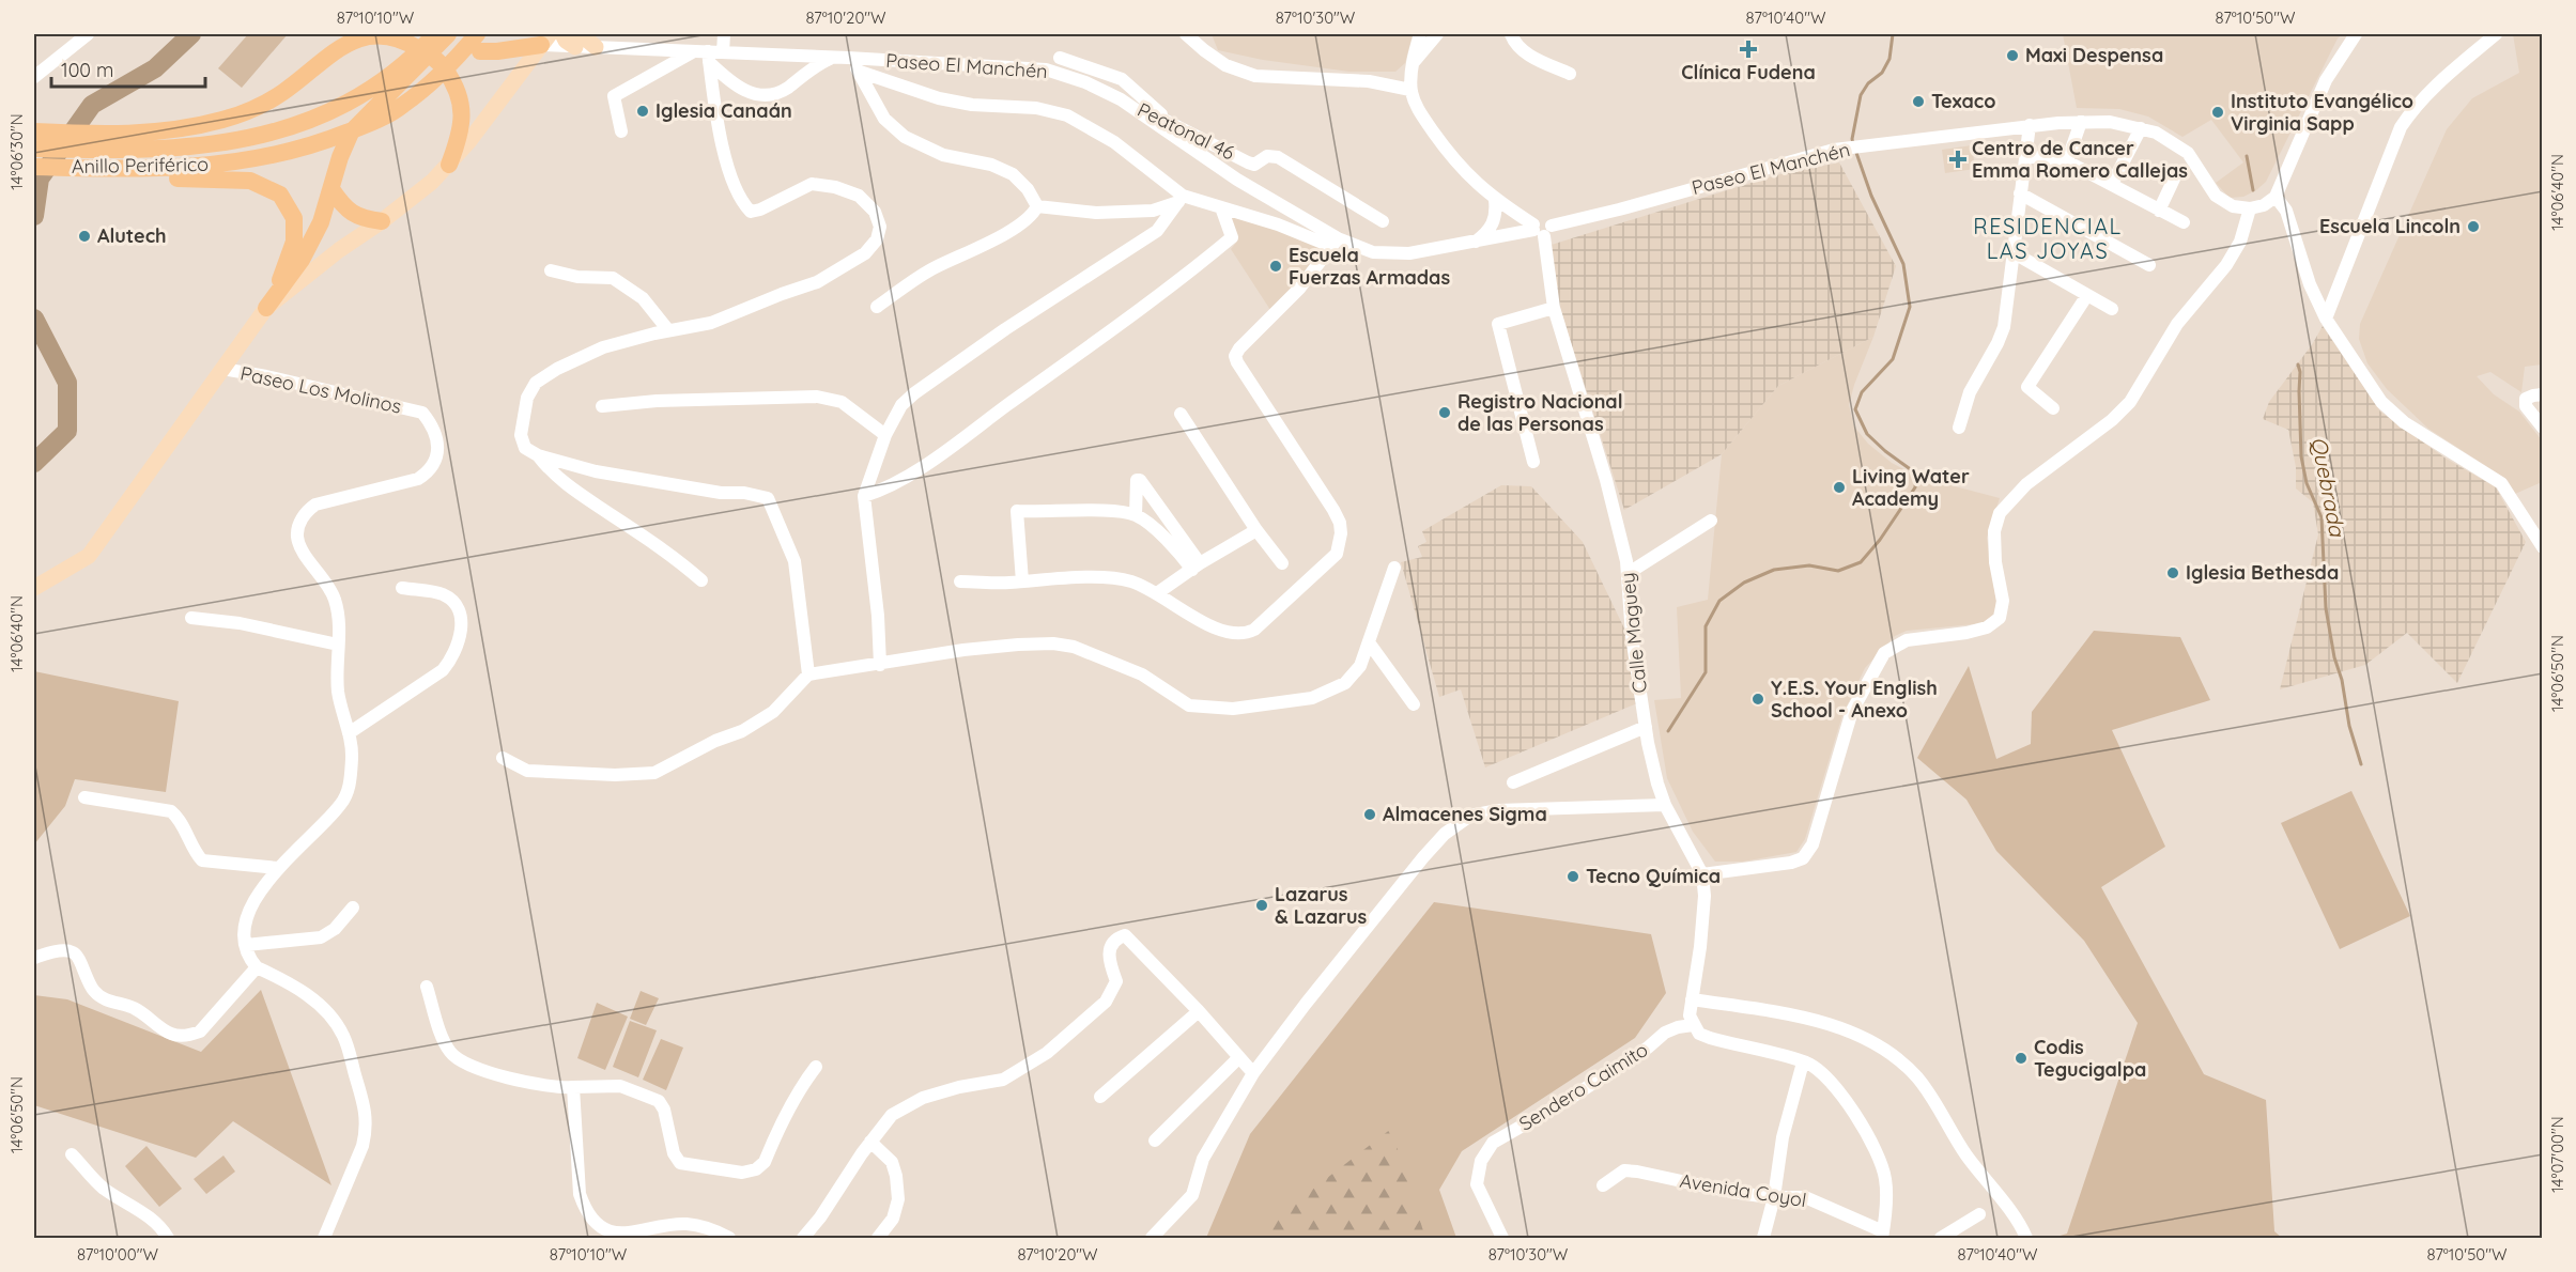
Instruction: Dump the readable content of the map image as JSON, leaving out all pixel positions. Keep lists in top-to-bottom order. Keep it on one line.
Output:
{"streets":{"highway":["Anillo Periférico"],"street":["Paseo El Manchén","Peatonal 46","Paseo Los Molinos","Calle Maguey","Sendero Caimito","Avenida Coyol"]},"crossings":[["Paseo El Manchén","Peatonal 46"],["Paseo El Manchén","Calle Maguey"],["Calle Maguey","Sendero Caimito"]],"districts":["RESIDENCIAL LAS JOYAS"],"water":["Quebrada"],"places":{"health":["Clínica Fudena","Centro de Cancer Emma Romero Callejas"],"other":["Maxi Despensa","Texaco","Iglesia Canaán","Instituto Evangélico Virginia Sapp","Escuela Lincoln","Alutech","Escuela Fuerzas Armadas","Registro Nacional de las Personas","Living Water Academy","Iglesia Bethesda","Y.E.S. Your English School - Anexo","Almacenes Sigma","Tecno Química","Lazarus & Lazarus","Codis Tegucigalpa"]},"scale_bar":"100 m","coordinates":["87°10'10\"W","87°10'20\"W","87°10'30\"W","87°10'40\"W","87°10'50\"W","14°06'30\"N","14°06'40\"N","14°06'50\"N","14°07'00\"N","87°10'00\"W"]}
